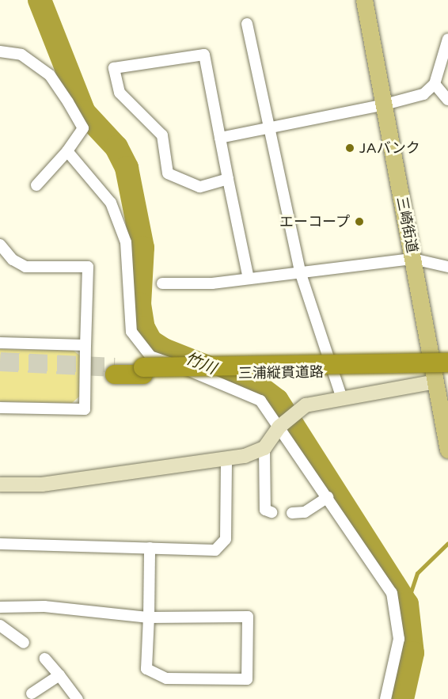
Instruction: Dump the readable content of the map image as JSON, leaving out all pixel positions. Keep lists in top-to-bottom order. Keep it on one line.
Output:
{"streets":{"highway":["三浦縦貫道路"],"main road":["三崎街道"]},"crossings":[["三崎街道","三浦縦貫道路"]],"water":["竹川"],"places":["JAバンク","エーコープ"]}
